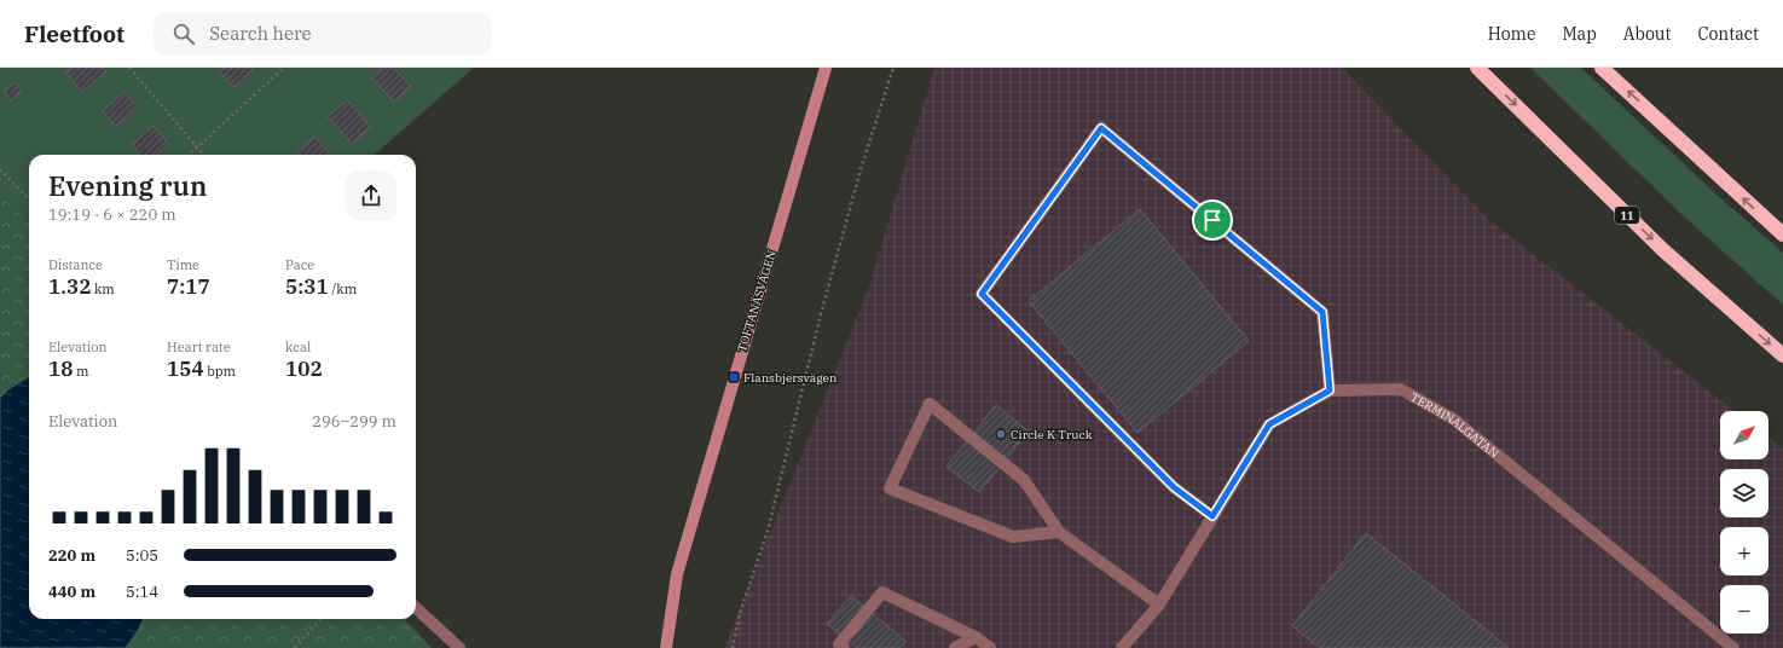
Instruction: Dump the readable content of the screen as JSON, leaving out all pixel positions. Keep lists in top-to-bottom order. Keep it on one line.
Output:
{"streets":{"highway":["11"],"street":["TOFTANÄSVÄGEN","TERMINALGATAN"]},"places":{"transit":["Flansbjersvägen"],"other":["Circle K Truck"]},"north":"top right","page":{"header":"Fleetfoot","search":"Search here","nav":["Home","Map","About","Contact"],"heading":["Evening run","19:19 · 6 × 220 m"],"stats":[["Distance","1.32 km"],["Time","7:17"],["Pace","5:31 /km"],["Elevation","18 m"],["Heart rate","154 bpm"],["kcal","102"]],"chart":["Elevation","296–299 m"],"map_buttons":["+","−"],"list":[{"name":"220 m","note":"5:05"},{"name":"440 m","note":"5:14"}]}}
